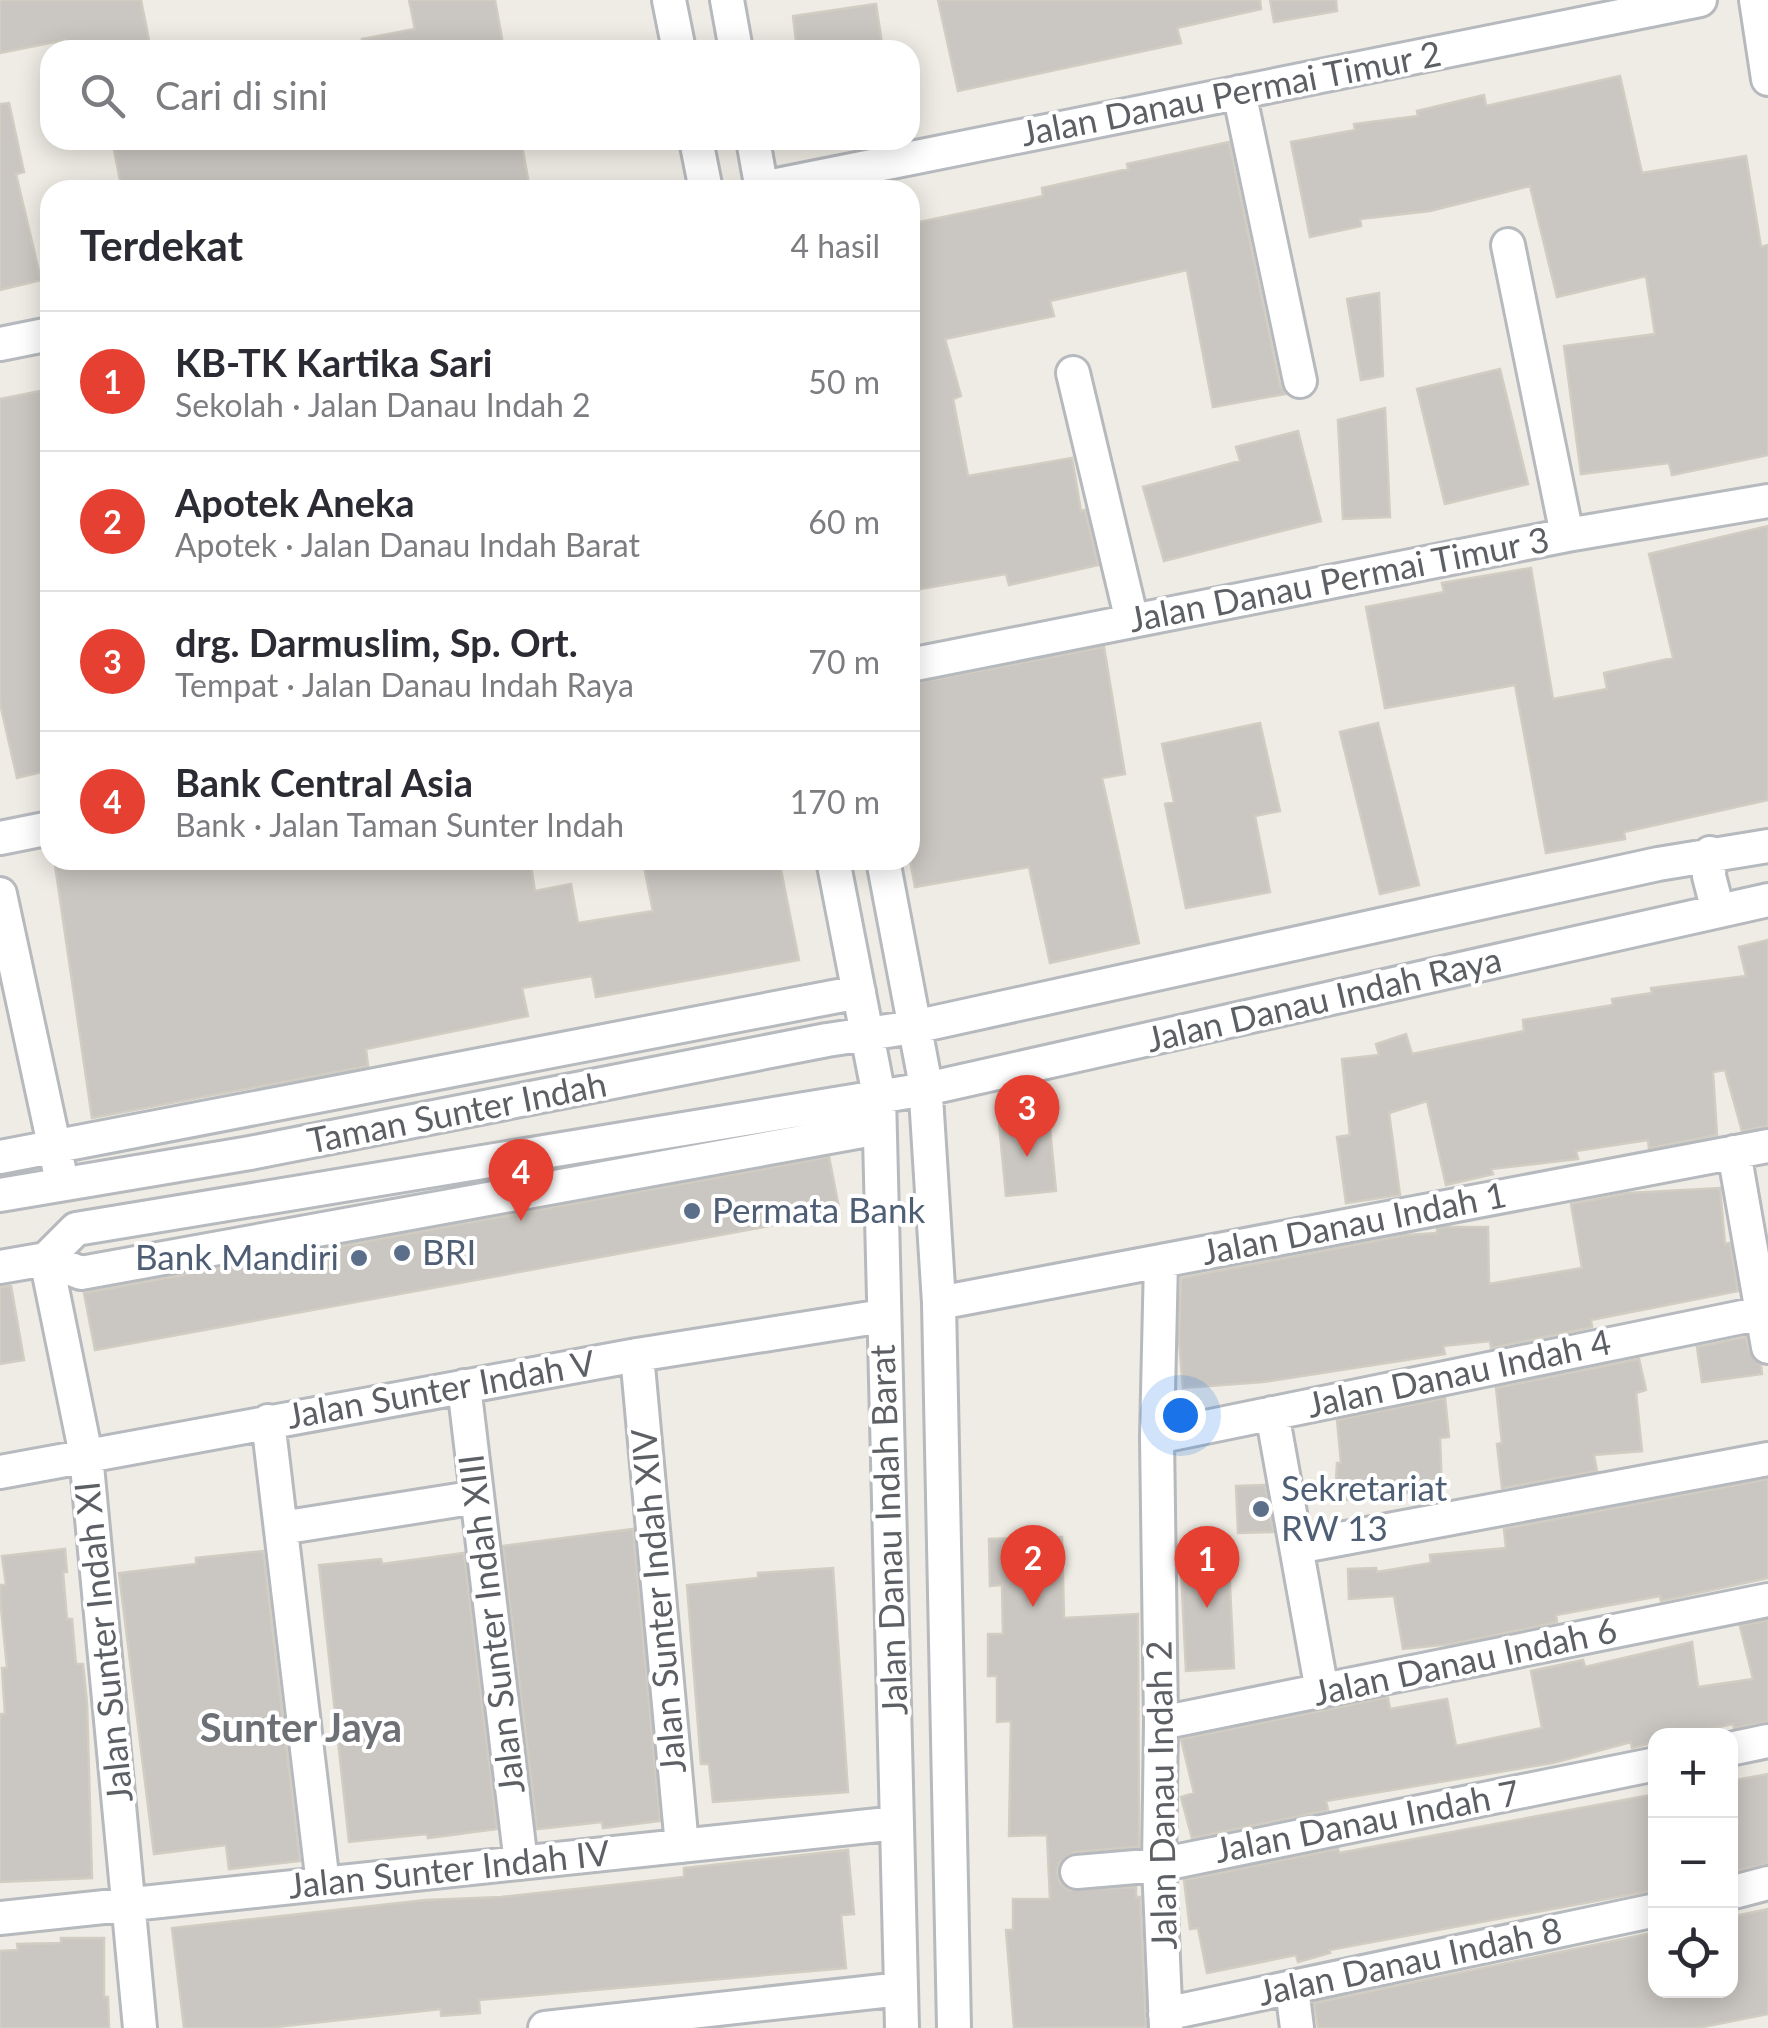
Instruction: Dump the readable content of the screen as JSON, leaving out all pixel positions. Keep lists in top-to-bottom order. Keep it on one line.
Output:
{"streets":{"street":["Jalan Danau Permai Timur 2","Jalan Danau Permai Timur 3","Jalan Danau Indah Raya","Taman Sunter Indah","Jalan Danau Indah 1","Jalan Danau Indah 4","Jalan Sunter Indah V","Jalan Danau Indah Barat","Jalan Sunter Indah XIV","Jalan Sunter Indah XIII","Jalan Sunter Indah XI","Jalan Danau Indah 6","Jalan Danau Indah 2","Jalan Danau Indah 7","Jalan Sunter Indah IV","Jalan Danau Indah 8"]},"crossings":[["Jalan Danau Indah Raya","Taman Sunter Indah"],["Jalan Danau Indah Raya","Jalan Danau Indah Barat"],["Taman Sunter Indah","Jalan Danau Indah Barat"],["Jalan Danau Indah 1","Jalan Danau Indah Barat"],["Jalan Danau Indah 1","Jalan Danau Indah 2"],["Jalan Danau Indah 4","Jalan Danau Indah 2"],["Jalan Sunter Indah V","Jalan Danau Indah Barat"],["Jalan Sunter Indah V","Jalan Sunter Indah XIV"],["Jalan Sunter Indah V","Jalan Sunter Indah XIII"],["Jalan Sunter Indah V","Jalan Sunter Indah XI"],["Jalan Danau Indah Barat","Jalan Sunter Indah IV"],["Jalan Sunter Indah XIV","Jalan Sunter Indah IV"],["Jalan Sunter Indah XIII","Jalan Sunter Indah IV"],["Jalan Sunter Indah XI","Jalan Sunter Indah IV"],["Jalan Danau Indah 6","Jalan Danau Indah 2"],["Jalan Danau Indah 2","Jalan Danau Indah 7"],["Jalan Danau Indah 2","Jalan Danau Indah 8"]],"districts":["Sunter Jaya"],"places":["Permata Bank","BRI","Bank Mandiri","Sekretariat RW 13"],"page":{"search":"Cari di sini","heading":["Terdekat","4 hasil"],"list":[{"mark":"1","name":"KB-TK Kartika Sari","note":"Sekolah · Jalan Danau Indah 2","value":"50 m"},{"mark":"2","name":"Apotek Aneka","note":"Apotek · Jalan Danau Indah Barat","value":"60 m"},{"mark":"3","name":"drg. Darmuslim, Sp. Ort.","note":"Tempat · Jalan Danau Indah Raya","value":"70 m"},{"mark":"4","name":"Bank Central Asia","note":"Bank · Jalan Taman Sunter Indah","value":"170 m"}],"pins":["3","4","2","1"],"map_buttons":["+","−"]}}
